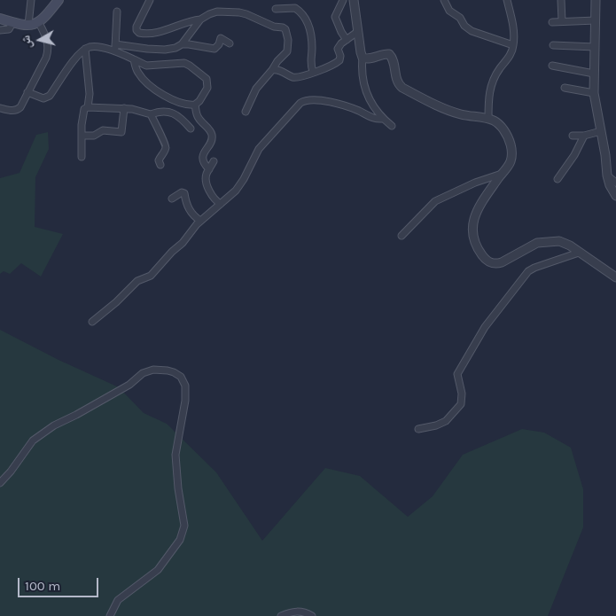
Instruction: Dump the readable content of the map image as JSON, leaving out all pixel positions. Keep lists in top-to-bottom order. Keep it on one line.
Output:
{"scale_bar":"100 m","north":"left"}
